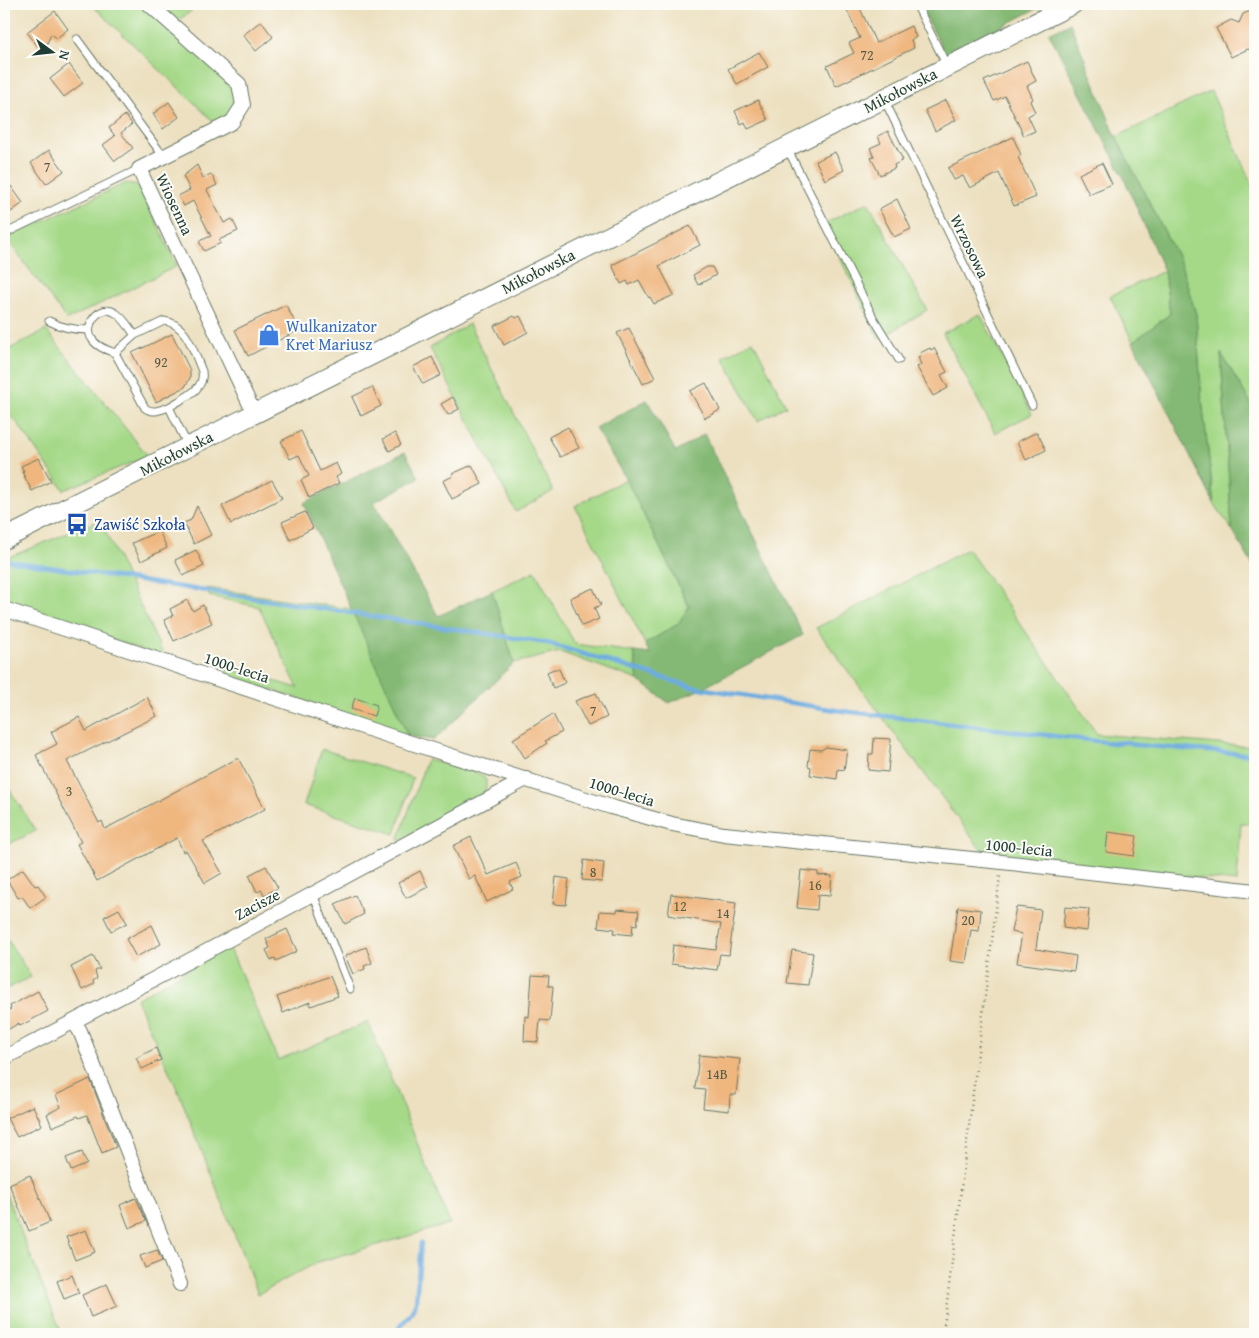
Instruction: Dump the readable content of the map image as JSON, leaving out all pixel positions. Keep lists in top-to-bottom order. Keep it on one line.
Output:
{"streets":{"main road":["Mikołowska"],"street":["Wiosenna","1000-lecia","Zacisze"],"lane":["Wrzosowa"]},"crossings":[["Mikołowska","Wiosenna"],["Mikołowska","Wrzosowa"],["1000-lecia","Zacisze"]],"places":{"shop":["Wulkanizator Kret Mariusz"],"bus stop":["Zawiść Szkoła"]},"house_numbers":["72","7","92","7","3","8","16","12","14","20","14B"],"north":"right"}
